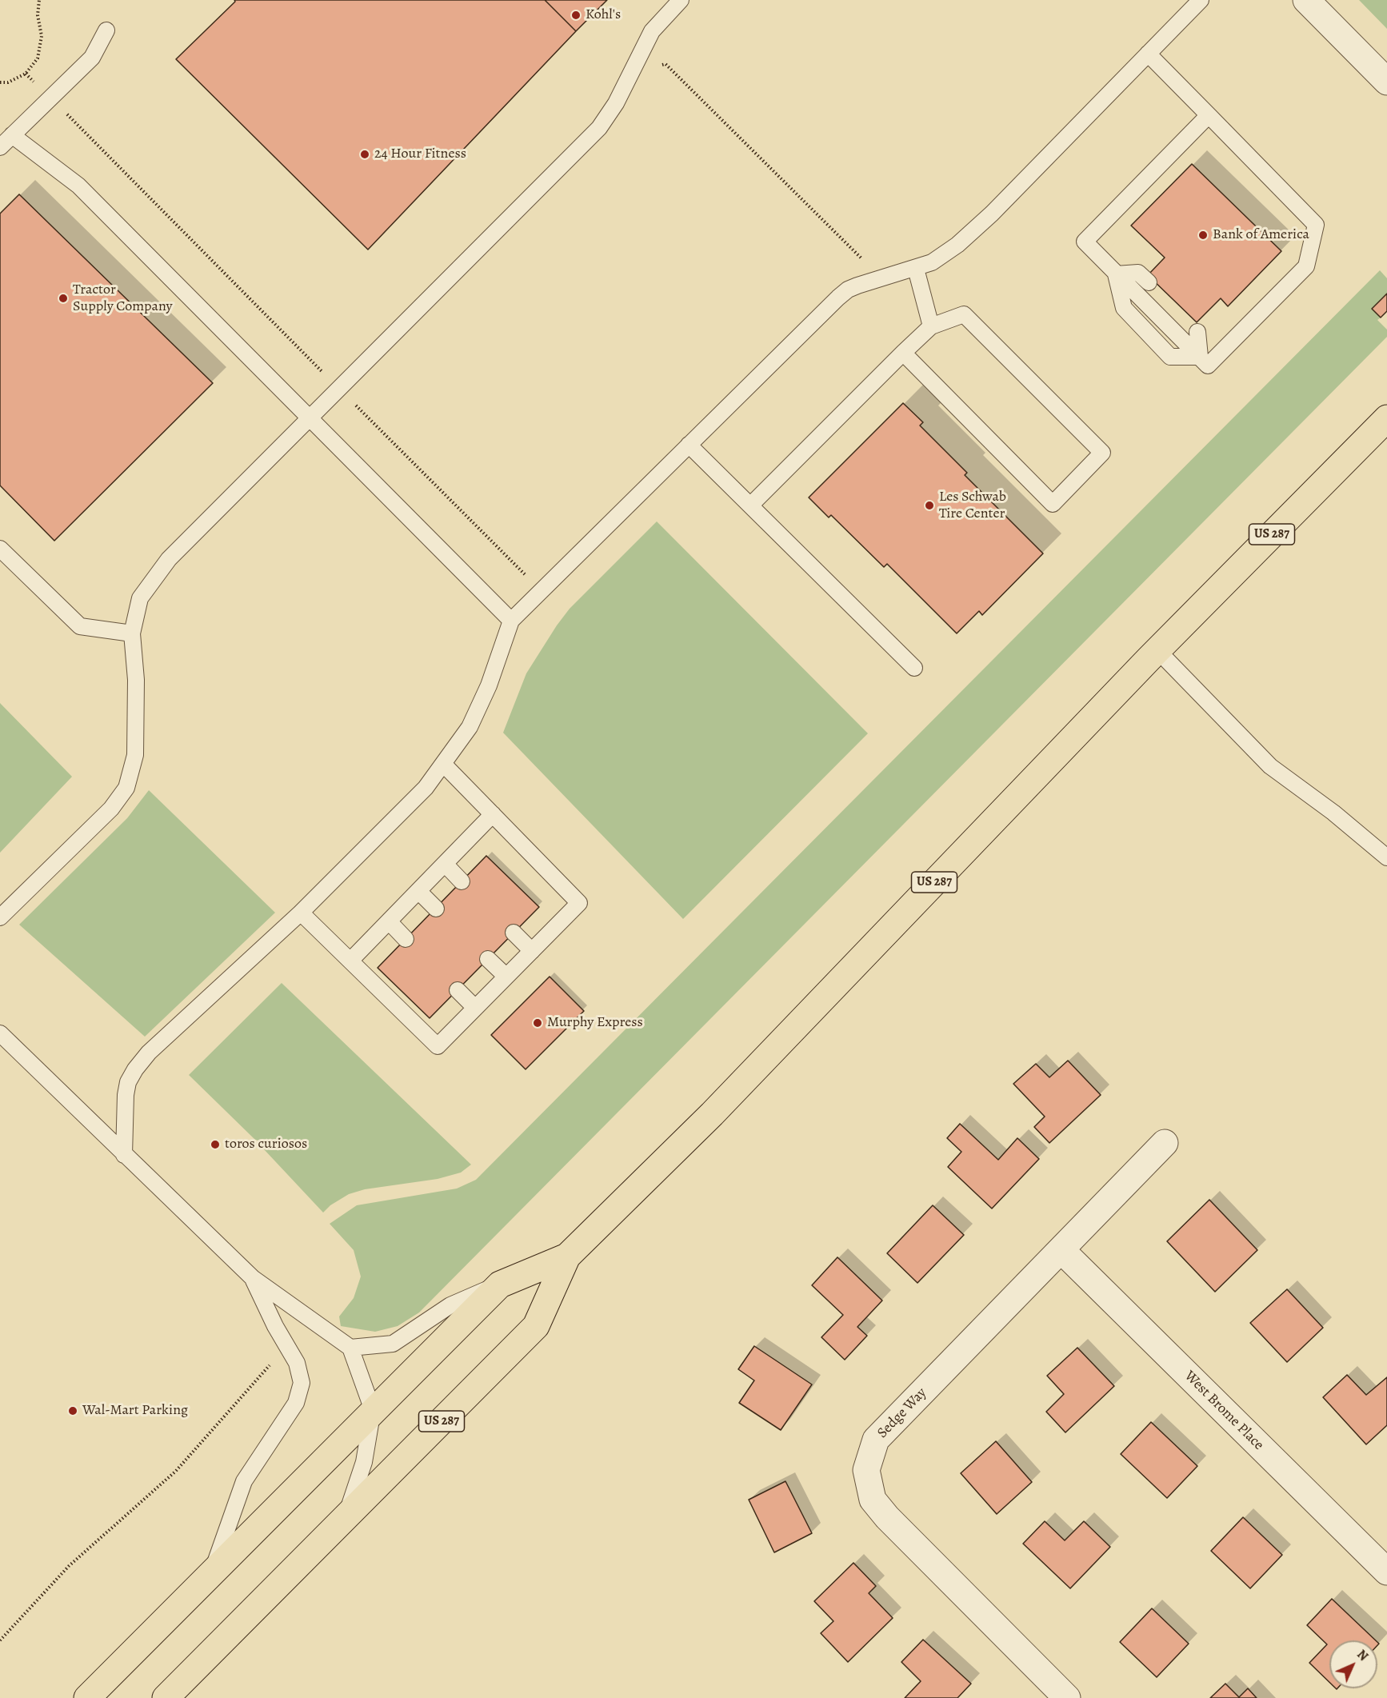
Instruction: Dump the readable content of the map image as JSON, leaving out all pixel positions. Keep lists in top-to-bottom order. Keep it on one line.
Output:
{"streets":{"main road":["US 287"],"street":["West Brome Place","Sedge Way"]},"crossings":[["West Brome Place","Sedge Way"]],"places":["Kohl's","24 Hour Fitness","Bank of America","Tractor Supply Company","Les Schwab Tire Center","Murphy Express","toros curiosos","Wal-Mart Parking"],"north":"top right"}
